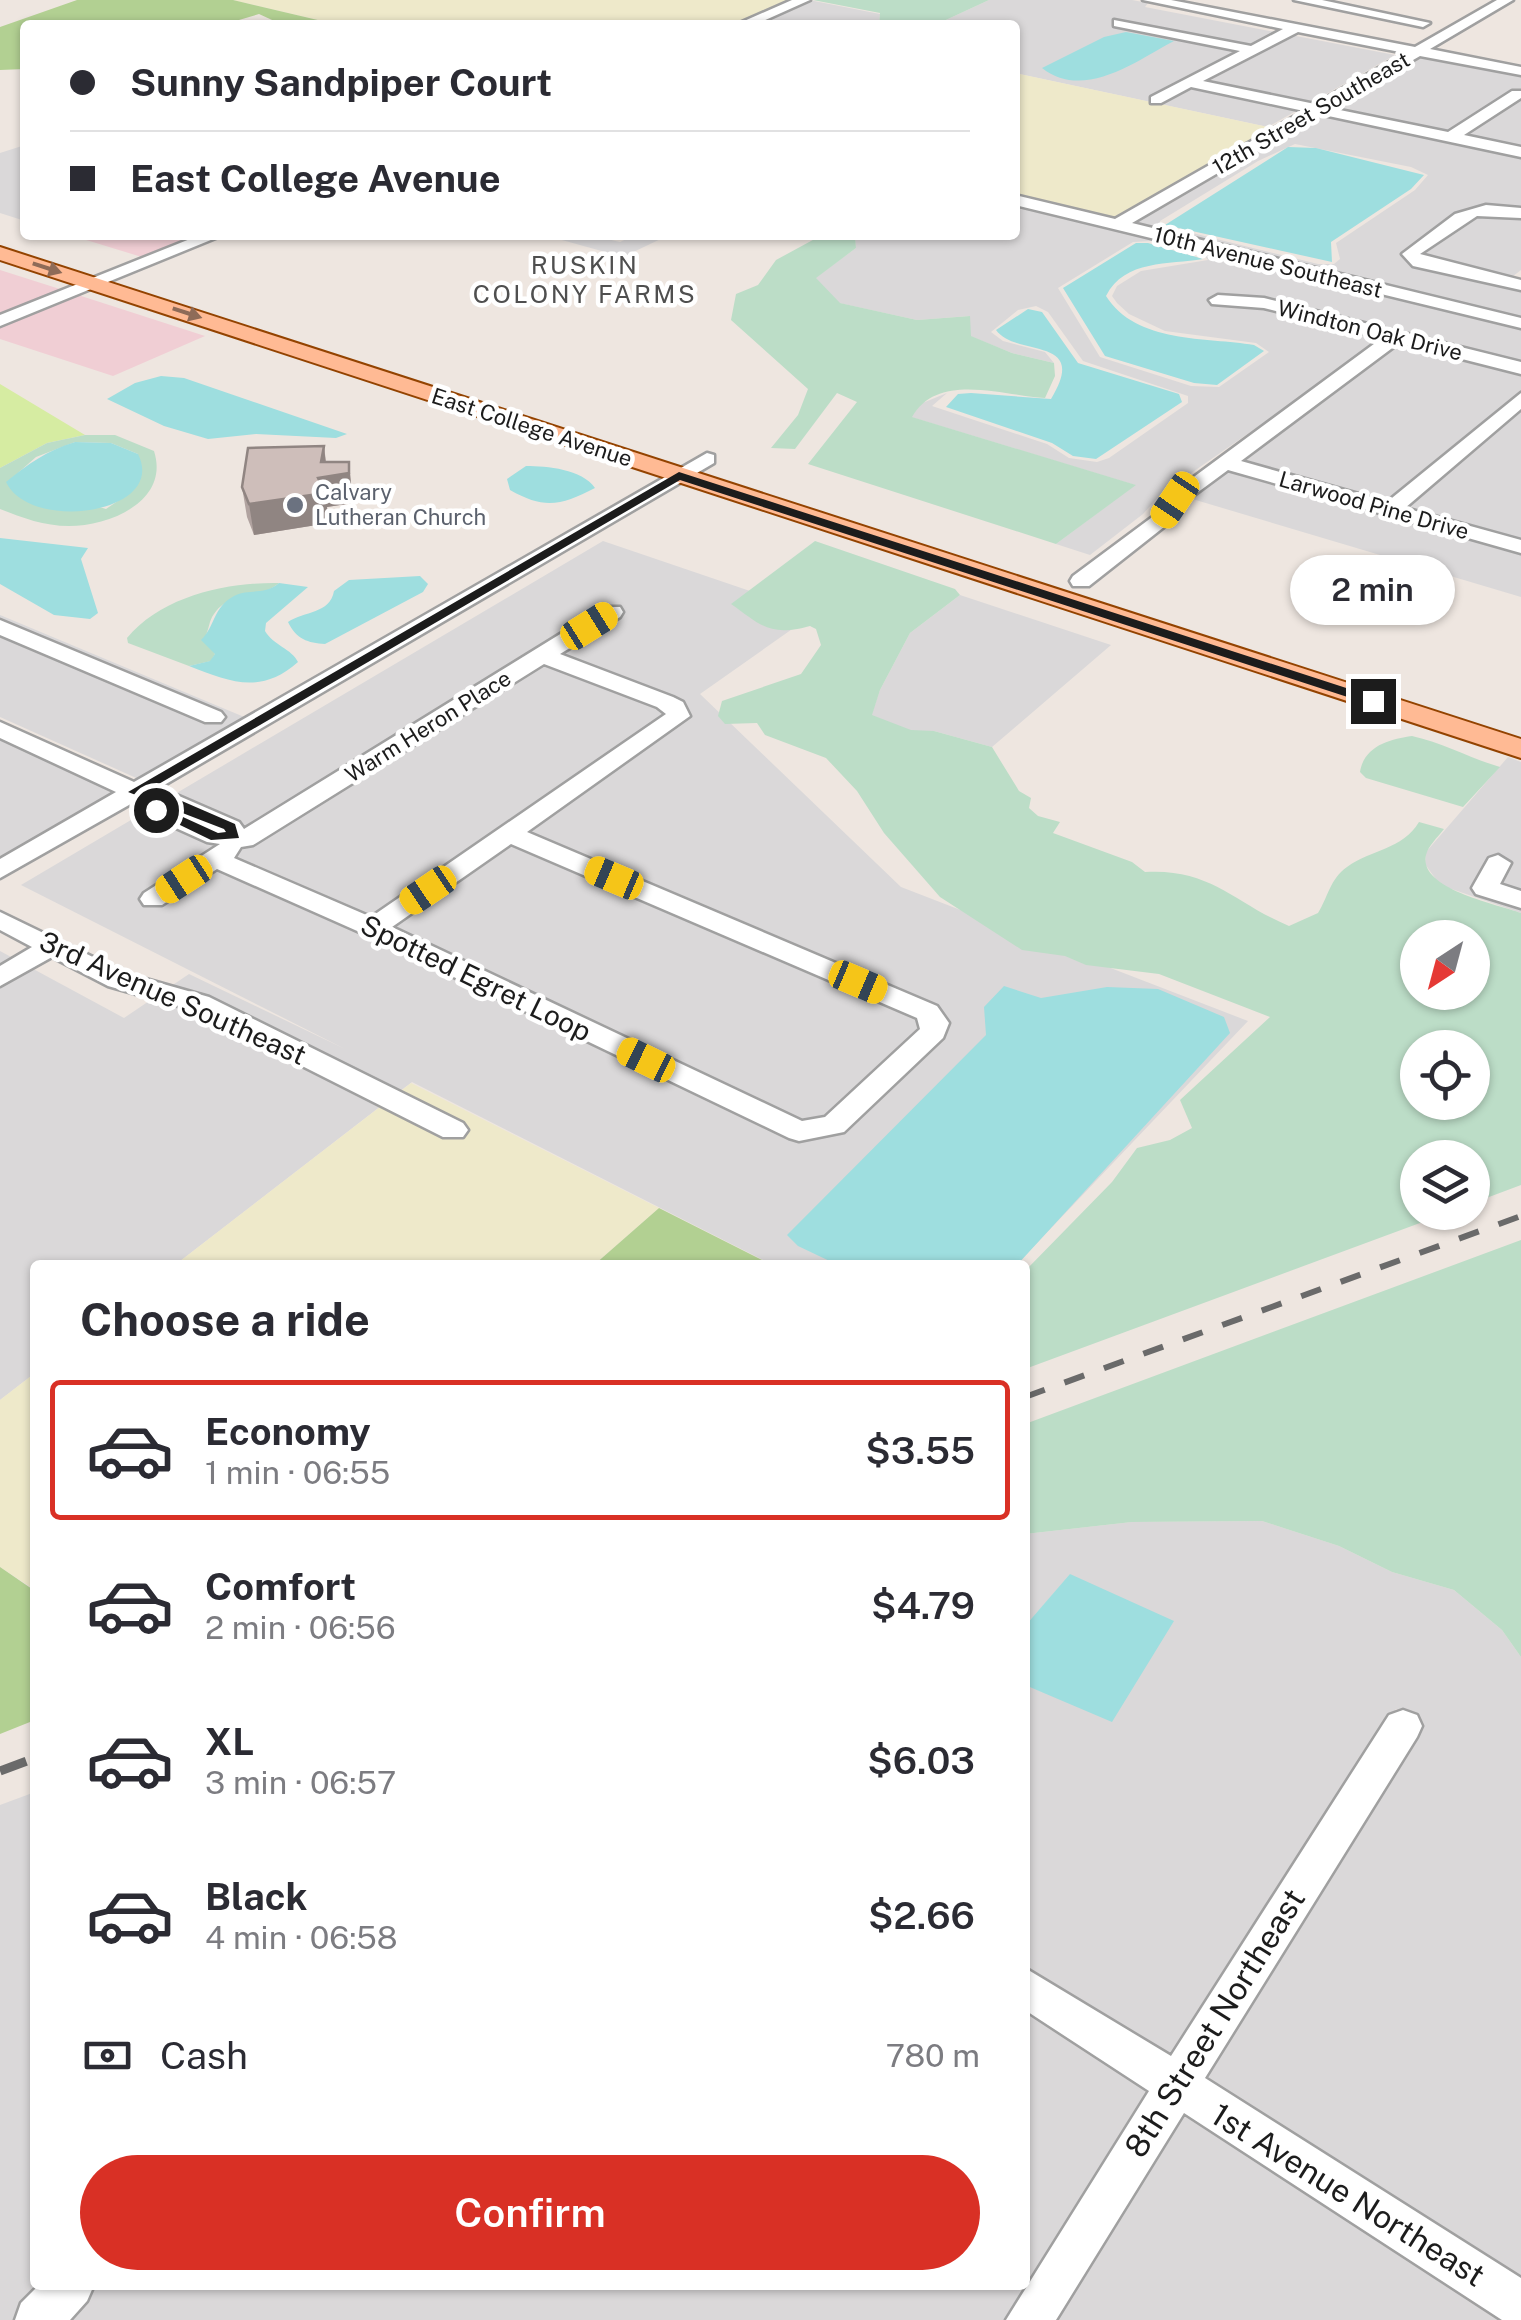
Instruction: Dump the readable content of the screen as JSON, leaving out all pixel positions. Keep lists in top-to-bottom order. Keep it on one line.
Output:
{"streets":{"main road":["East College Avenue"],"street":["12th Street Southeast","10th Avenue Southeast","Windton Oak Drive","Larwood Pine Drive","Warm Heron Place","Spotted Egret Loop","3rd Avenue Southeast","8th Street Northeast","1st Avenue Northeast"]},"crossings":[["12th Street Southeast","10th Avenue Southeast"],["Warm Heron Place","Spotted Egret Loop"],["8th Street Northeast","1st Avenue Northeast"]],"districts":["RUSKIN COLONY FARMS"],"places":["Calvary Lutheran Church"],"north":"bottom left","page":{"banner":["Sunny Sandpiper Court","East College Avenue"],"bubble":"2 min","heading":"Choose a ride","list":[{"name":"Economy","note":"1 min · 06:55","value":"$3.55"},{"name":"Comfort","note":"2 min · 06:56","value":"$4.79"},{"name":"XL","note":"3 min · 06:57","value":"$6.03"},{"name":"Black","note":"4 min · 06:58","value":"$2.66"}],"pay":["Cash","780 m"],"buttons":"Confirm"}}
